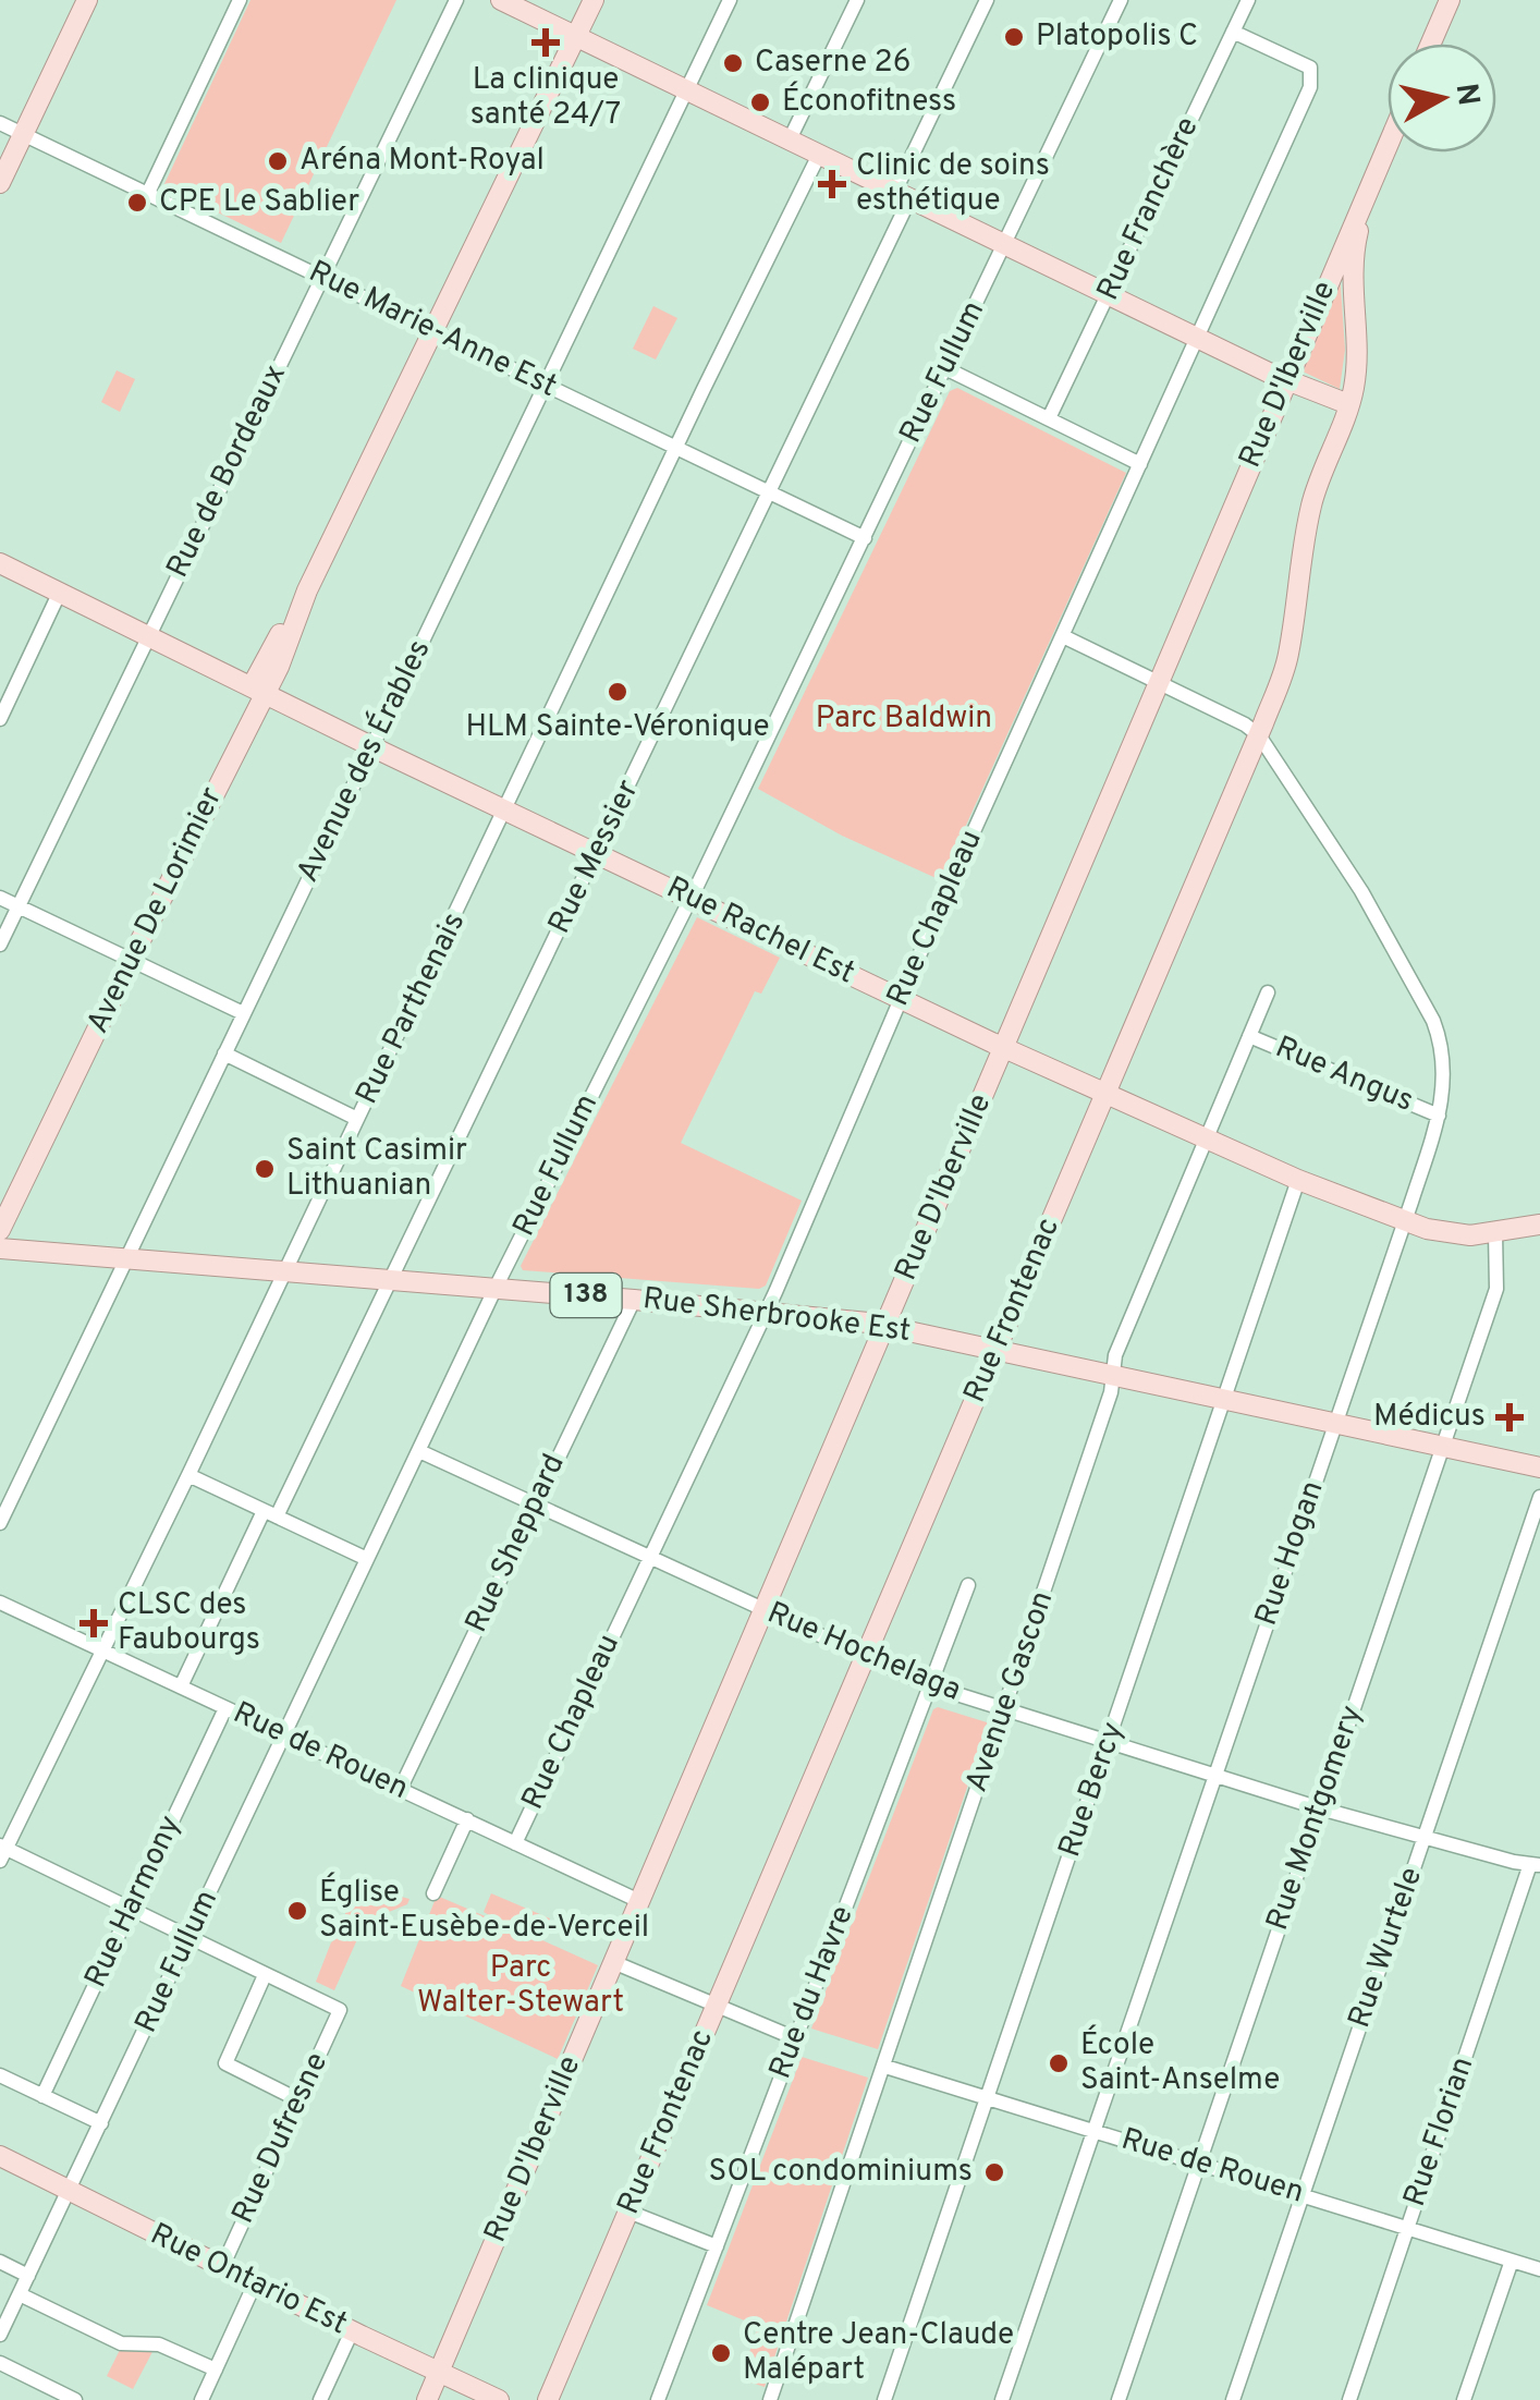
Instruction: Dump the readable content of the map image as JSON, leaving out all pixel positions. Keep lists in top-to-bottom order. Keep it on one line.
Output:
{"streets":{"main road":["Rue D'Iberville","Avenue De Lorimier","Rue Rachel Est","138","Rue Frontenac","Rue Sherbrooke Est","Rue Ontario Est"],"street":["Rue Franchère","Rue Marie-Anne Est","Rue Fullum","Rue de Bordeaux","Avenue des Érables","Rue Messier","Rue Chapleau","Rue Parthenais","Rue Angus","Rue Sheppard","Rue Hogan","Rue Hochelaga","Avenue Gascon","Rue de Rouen","Rue Bercy","Rue Montgomery","Rue Harmony","Rue Wurtele","Rue du Havre","Rue Florian","Rue Dufresne"]},"crossings":[["Rue Franchère","Rue Chapleau"],["Rue Marie-Anne Est","Rue Fullum"],["Rue Marie-Anne Est","Rue de Bordeaux"],["Rue Marie-Anne Est","Avenue des Érables"],["Rue Marie-Anne Est","Rue Messier"],["Rue Marie-Anne Est","Avenue De Lorimier"],["Rue Marie-Anne Est","Rue Parthenais"],["Rue Fullum","Rue Rachel Est"],["Rue Fullum","Rue Sherbrooke Est"],["Rue Fullum","Rue Hochelaga"],["Rue Fullum","Rue de Rouen"],["Rue Fullum","Rue Ontario Est"],["Rue D'Iberville","Rue Rachel Est"],["Rue D'Iberville","Rue Frontenac"],["Rue D'Iberville","Rue Sherbrooke Est"],["Rue D'Iberville","Rue Hochelaga"],["Rue D'Iberville","Rue de Rouen"],["Rue D'Iberville","Rue Ontario Est"],["Rue de Bordeaux","Rue Rachel Est"],["Avenue des Érables","Rue Rachel Est"],["Avenue des Érables","Rue Sherbrooke Est"],["Rue Messier","Rue Rachel Est"],["Rue Messier","Rue Sherbrooke Est"],["Rue Messier","Rue de Rouen"],["Avenue De Lorimier","Rue Rachel Est"],["Rue Chapleau","Rue Rachel Est"],["Rue Chapleau","Rue Sherbrooke Est"],["Rue Chapleau","Rue Hochelaga"],["Rue Chapleau","Rue de Rouen"],["Rue Rachel Est","Rue Parthenais"],["Rue Rachel Est","Rue Frontenac"],["Rue Rachel Est","Rue Hogan"],["Rue Rachel Est","Avenue Gascon"],["Rue Rachel Est","Rue Bercy"],["Rue Rachel Est","Rue Montgomery"],["Rue Parthenais","Rue Sherbrooke Est"],["Rue Parthenais","Rue de Rouen"],["Rue Angus","Rue Hogan"],["Rue Angus","Avenue Gascon"],["Rue Frontenac","Rue Sherbrooke Est"],["Rue Frontenac","Rue Hogan"],["Rue Frontenac","Rue Hochelaga"],["Rue Sherbrooke Est","Rue Sheppard"],["Rue Sherbrooke Est","Rue Hogan"],["Rue Sherbrooke Est","Avenue Gascon"],["Rue Sherbrooke Est","Rue Bercy"],["Rue Sherbrooke Est","Rue Montgomery"],["Rue Sheppard","Rue Hochelaga"],["Rue Sheppard","Rue de Rouen"],["Rue Hogan","Rue Hochelaga"],["Rue Hogan","Rue de Rouen"],["Rue Hochelaga","Avenue Gascon"],["Rue Hochelaga","Rue Bercy"],["Rue Hochelaga","Rue Montgomery"],["Rue Hochelaga","Rue Wurtele"],["Rue Hochelaga","Rue du Havre"],["Rue Hochelaga","Rue Florian"],["Avenue Gascon","Rue de Rouen"],["Rue de Rouen","Rue Bercy"],["Rue de Rouen","Rue Montgomery"],["Rue de Rouen","Rue Harmony"],["Rue de Rouen","Rue Wurtele"],["Rue de Rouen","Rue Florian"],["Rue Dufresne","Rue Ontario Est"]],"parks":["Parc Baldwin","Parc Walter-Stewart"],"places":{"other":["Platopolis C","Caserne 26","Éconofitness","Aréna Mont-Royal","CPE Le Sablier","HLM Sainte-Véronique","Saint Casimir Lithuanian","Église Saint-Eusèbe-de-Verceil","École Saint-Anselme","SOL condominiums","Centre Jean-Claude Malépart"],"health":["La clinique santé 24/7","Clinic de soins esthétique","Médicus","CLSC des Faubourgs"]},"north":"right"}
